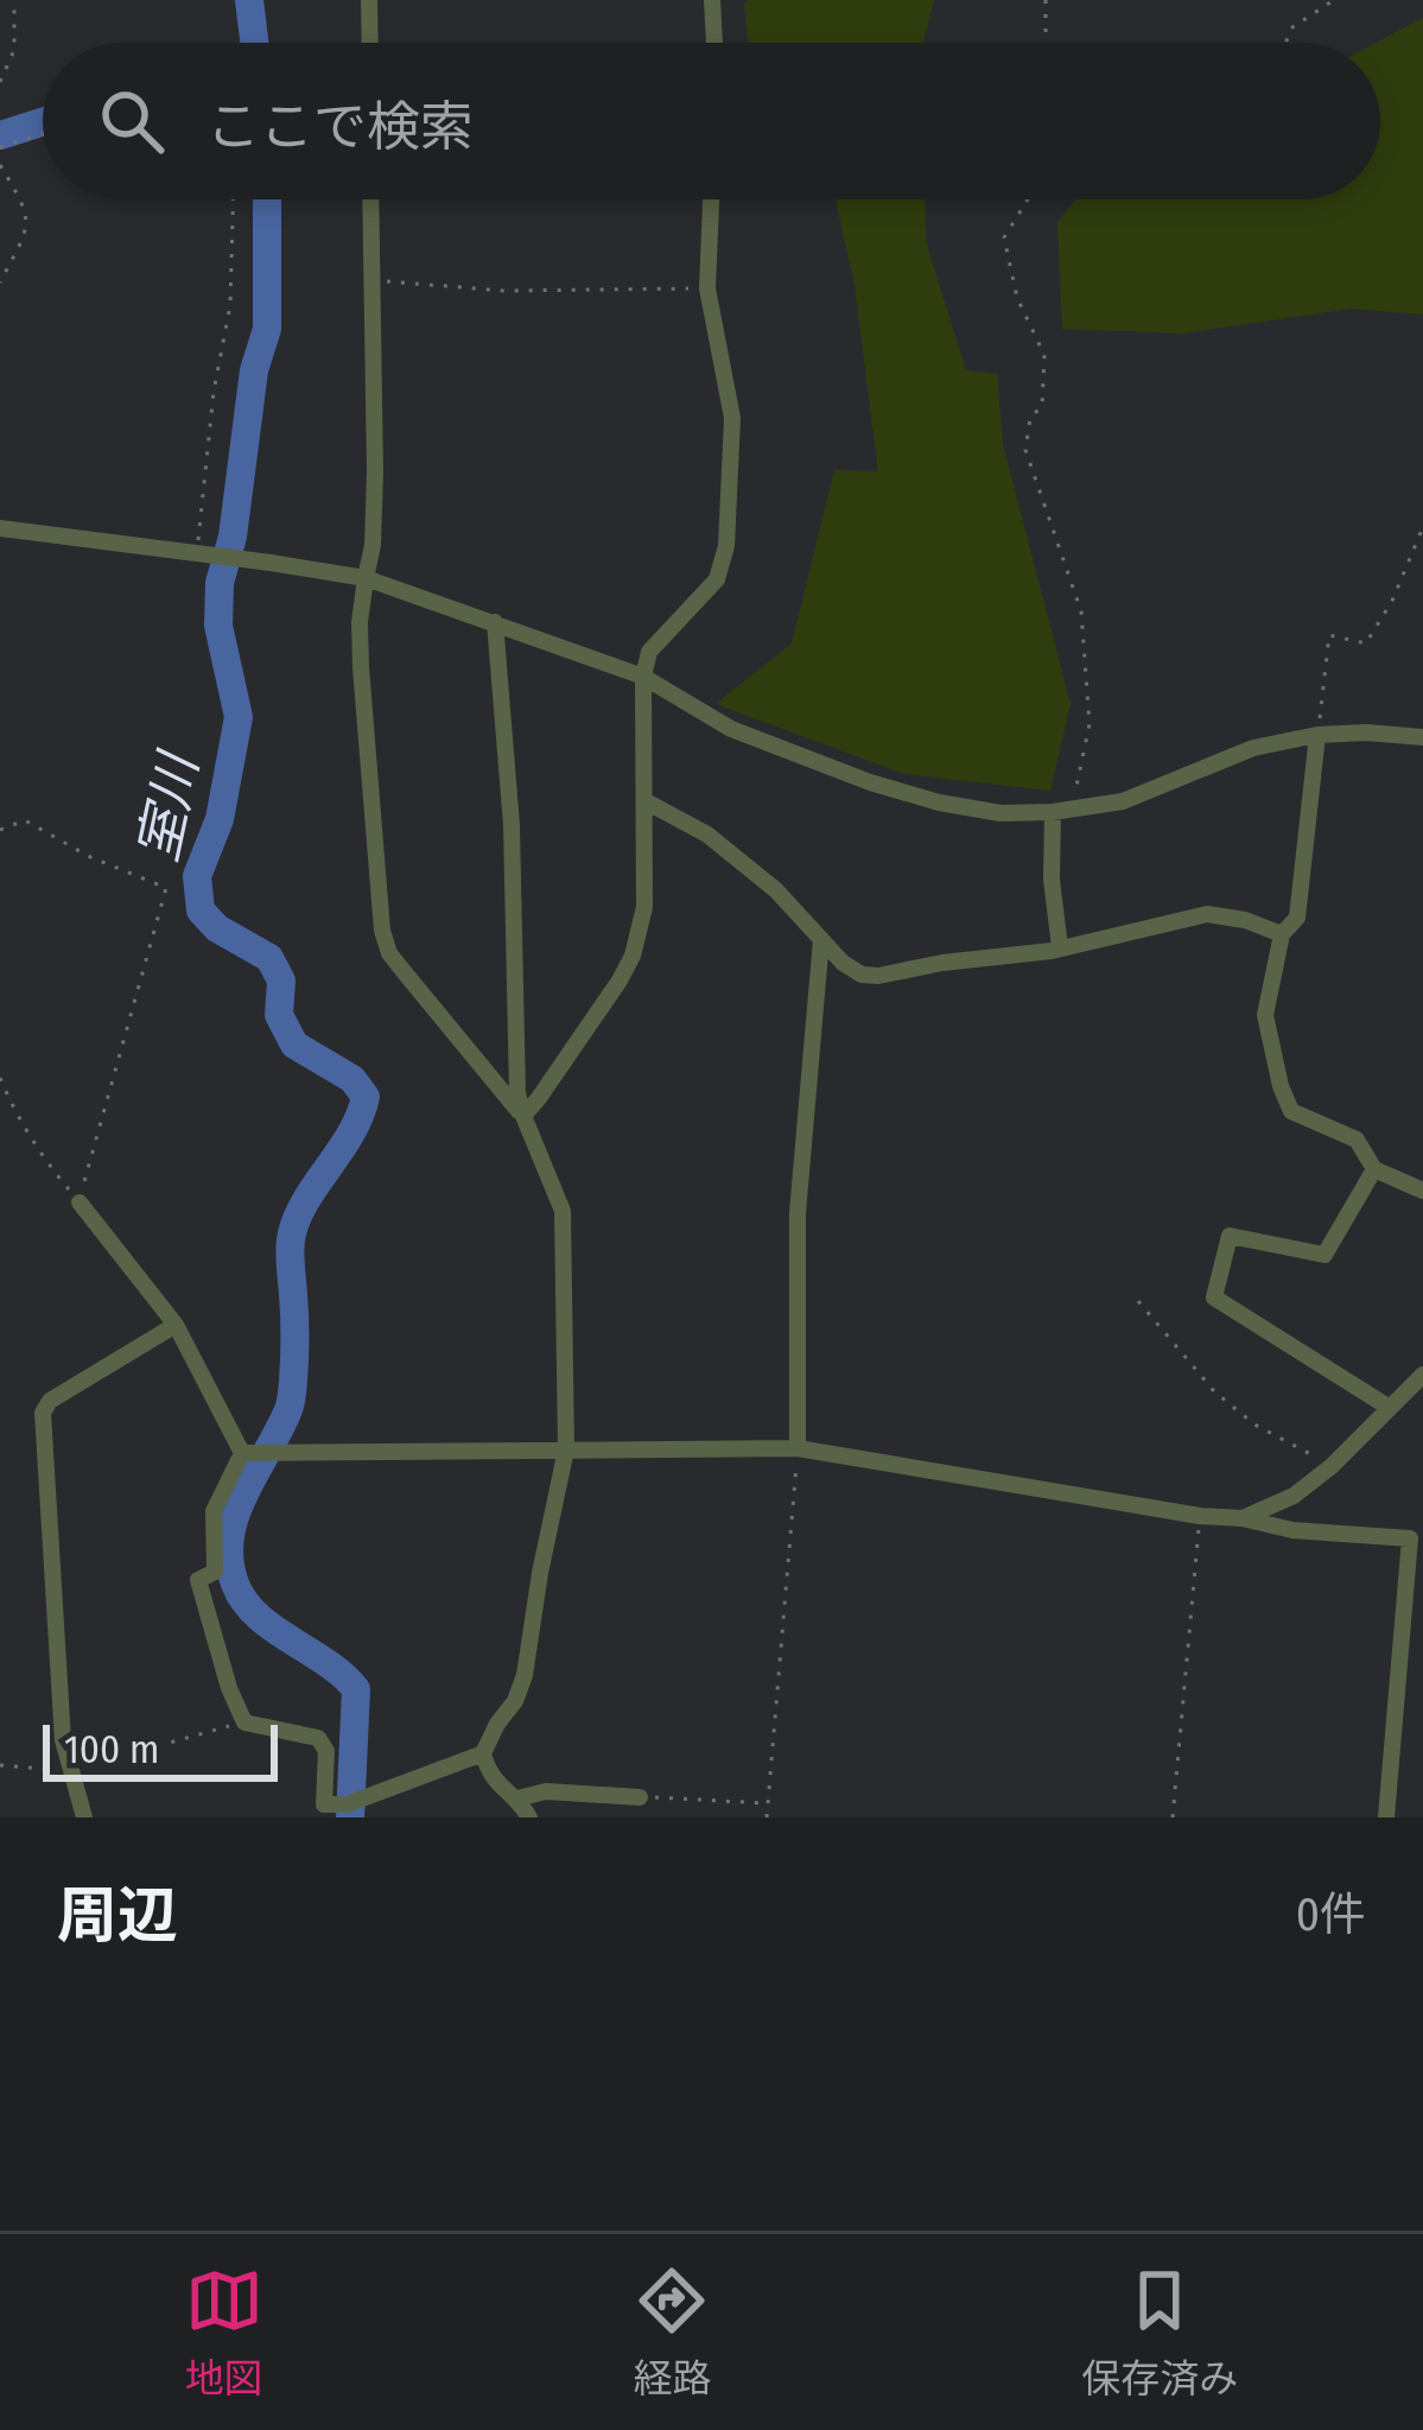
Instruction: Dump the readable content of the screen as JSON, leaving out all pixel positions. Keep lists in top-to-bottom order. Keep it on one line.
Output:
{"water":["室川"],"scale_bar":"100 m","page":{"search":"ここで検索","scale":"100 m","heading":["周辺","0件"],"nav":["地図","経路","保存済み"]}}
